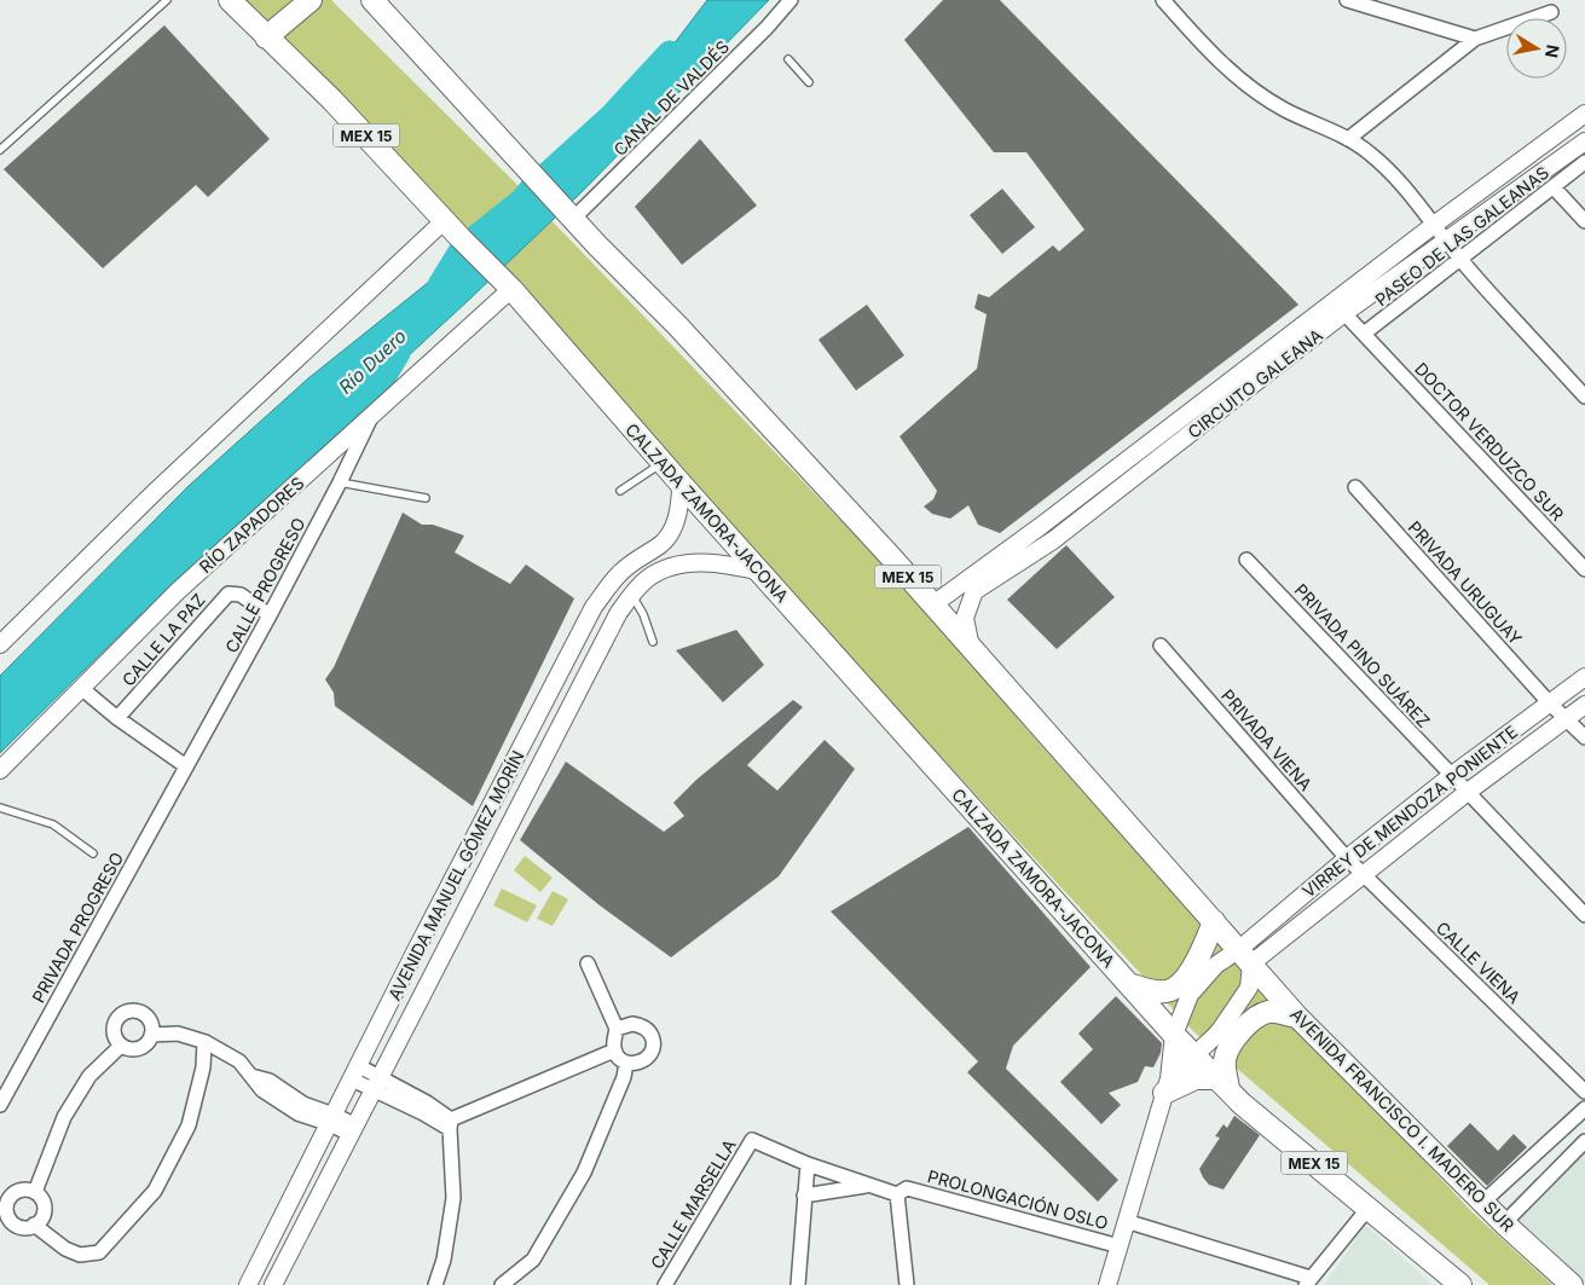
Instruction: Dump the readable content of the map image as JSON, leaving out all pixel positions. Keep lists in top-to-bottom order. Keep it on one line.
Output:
{"streets":{"main road":["MEX 15","CALZADA ZAMORA-JACONA","AVENIDA FRANCISCO I. MADERO SUR"],"street":["CANAL DE VALDÉS","PASEO DE LAS GALEANAS","CIRCUITO GALEANA","DOCTOR VERDUZCO SUR","RÍO ZAPADORES","PRIVADA URUGUAY","CALLE PROGRESO","CALLE LA PAZ","PRIVADA PINO SUÁREZ","PRIVADA VIENA","VIRREY DE MENDOZA PONIENTE","AVENIDA MANUEL GÓMEZ MORÍN","PRIVADA PROGRESO","CALLE VIENA","PROLONGACIÓN OSLO","CALLE MARSELLA"]},"crossings":[["CANAL DE VALDÉS","MEX 15"],["MEX 15","CIRCUITO GALEANA"],["MEX 15","CALZADA ZAMORA-JACONA"],["MEX 15","VIRREY DE MENDOZA PONIENTE"],["MEX 15","AVENIDA FRANCISCO I. MADERO SUR"],["PASEO DE LAS GALEANAS","DOCTOR VERDUZCO SUR"],["CIRCUITO GALEANA","DOCTOR VERDUZCO SUR"],["CALZADA ZAMORA-JACONA","RÍO ZAPADORES"],["CALZADA ZAMORA-JACONA","AVENIDA MANUEL GÓMEZ MORÍN"],["RÍO ZAPADORES","CALLE PROGRESO"],["PRIVADA URUGUAY","VIRREY DE MENDOZA PONIENTE"],["CALLE PROGRESO","CALLE LA PAZ"],["CALLE PROGRESO","PRIVADA PROGRESO"],["PRIVADA PINO SUÁREZ","VIRREY DE MENDOZA PONIENTE"],["PRIVADA VIENA","VIRREY DE MENDOZA PONIENTE"],["PRIVADA VIENA","CALLE VIENA"],["VIRREY DE MENDOZA PONIENTE","CALLE VIENA"],["VIRREY DE MENDOZA PONIENTE","AVENIDA FRANCISCO I. MADERO SUR"],["PROLONGACIÓN OSLO","CALLE MARSELLA"]],"water":["Río Duero"],"north":"right"}
